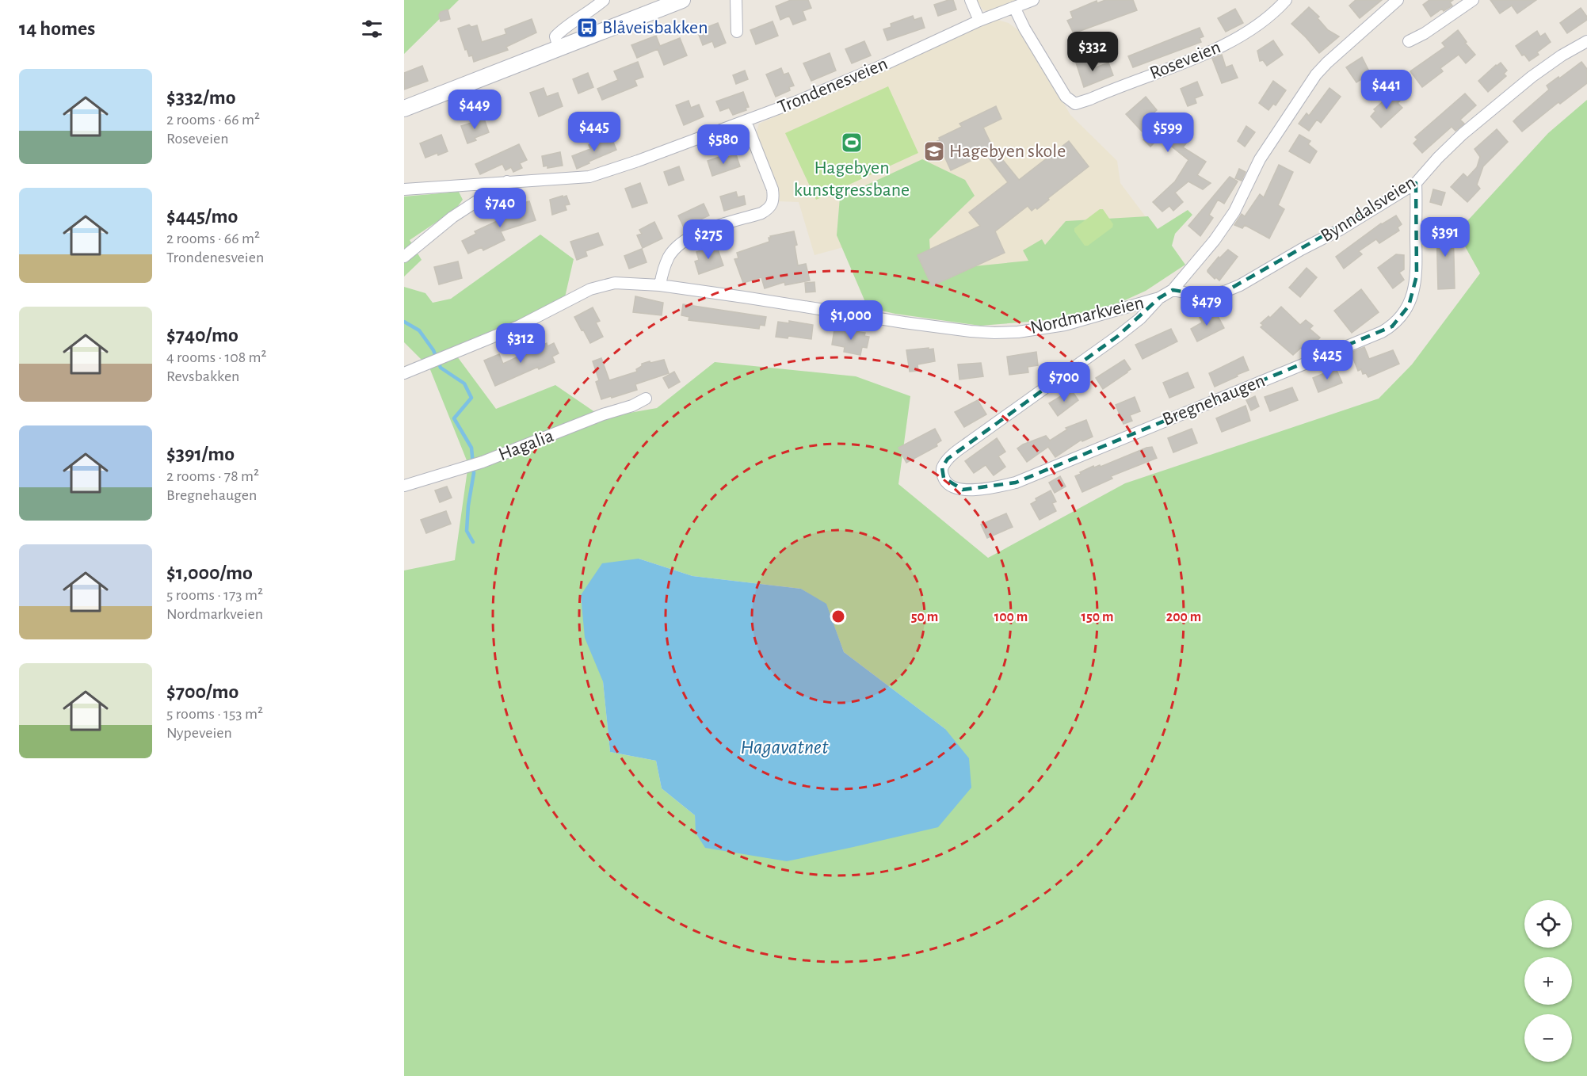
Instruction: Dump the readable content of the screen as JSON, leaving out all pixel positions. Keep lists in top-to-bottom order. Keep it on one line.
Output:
{"streets":{"street":["Roseveien","Trondenesveien","Bynndalsveien","Nordmarkveien","Bregnehaugen","Hagalia"]},"crossings":[["Roseveien","Trondenesveien"],["Bynndalsveien","Nordmarkveien"],["Bynndalsveien","Bregnehaugen"],["Nordmarkveien","Bregnehaugen"]],"water":["Hagavatnet"],"places":{"bus stop":["Blåveisbakken"],"sports":["Hagebyen kunstgressbane"],"school or university":["Hagebyen skole"]},"page":{"heading":"14 homes","price":["$332","$441","$449","$445","$599","$580","$740","$391","$275","$479","$1,000","$312","$425","$700"],"list":[{"name":"$332/mo","note":"2 rooms · 66 m² · Roseveien"},{"name":"$445/mo","note":"2 rooms · 66 m² · Trondenesveien"},{"name":"$740/mo","note":"4 rooms · 108 m² · Revsbakken"},{"name":"$391/mo","note":"2 rooms · 78 m² · Bregnehaugen"},{"name":"$1,000/mo","note":"5 rooms · 173 m² · Nordmarkveien"},{"name":"$700/mo","note":"5 rooms · 153 m² · Nypeveien"}],"map_buttons":["+","−"]},"rings":["50 m","100 m","150 m","200 m"]}
